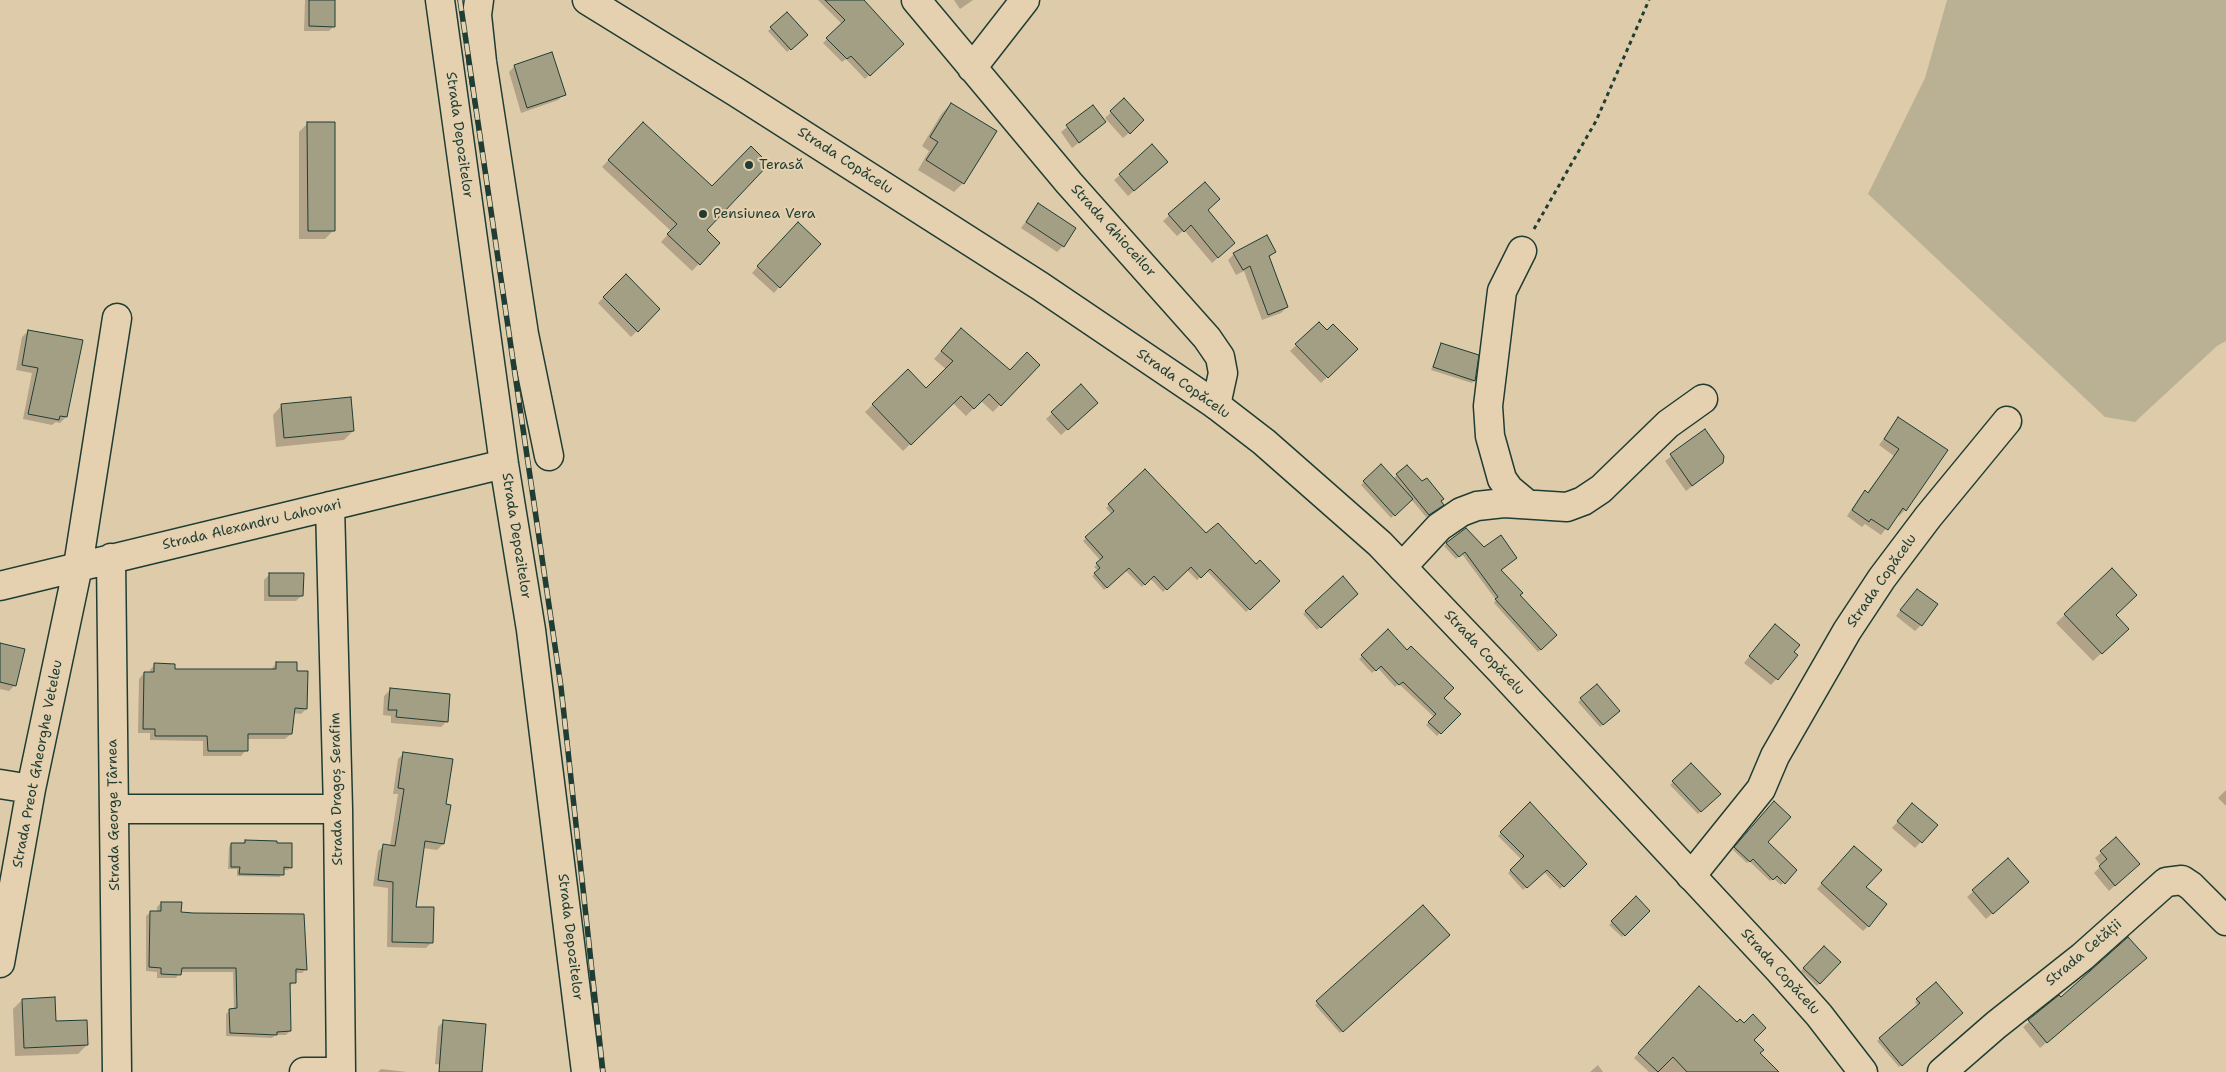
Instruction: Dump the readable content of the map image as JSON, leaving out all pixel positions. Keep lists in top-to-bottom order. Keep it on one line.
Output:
{"streets":{"street":["Strada Depozitelor","Strada Copăcelu","Strada Ghioceilor","Strada Alexandru Lahovari","Strada Preot Gheorghe Veteleu","Strada Dragoș Serafim","Strada George Țârnea","Strada Cetății"]},"crossings":[["Strada Depozitelor","Strada Alexandru Lahovari"],["Strada Copăcelu","Strada Ghioceilor"],["Strada Alexandru Lahovari","Strada Preot Gheorghe Veteleu"],["Strada Alexandru Lahovari","Strada Dragoș Serafim"],["Strada Alexandru Lahovari","Strada George Țârnea"]],"places":["Terasă","Pensiunea Vera"]}
